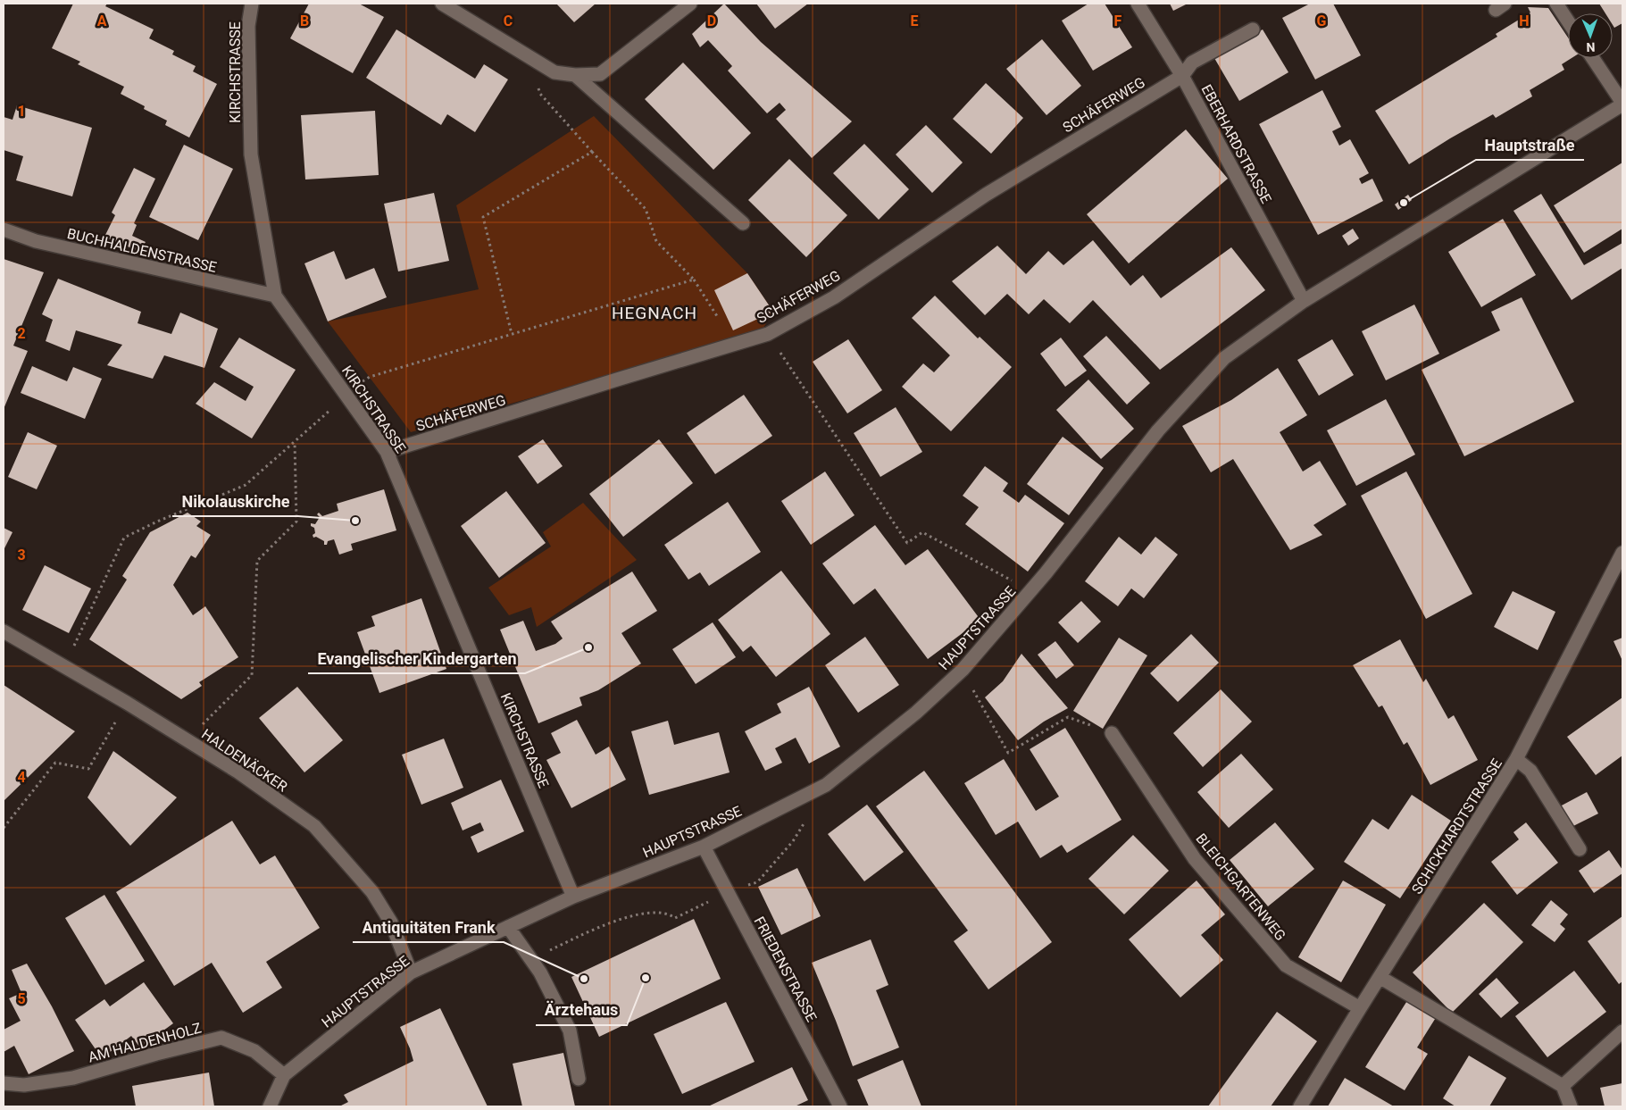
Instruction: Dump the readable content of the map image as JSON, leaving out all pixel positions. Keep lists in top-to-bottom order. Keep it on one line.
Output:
{"streets":{"street":["KIRCHSTRASSE","SCHÄFERWEG","EBERHARDSTRASSE","BUCHHALDENSTRASSE","HAUPTSTRASSE","HALDENÄCKER","SCHICKHARDTSTRASSE","BLEICHGARTENWEG","FRIEDENSTRASSE","AM HALDENHOLZ"]},"crossings":[["KIRCHSTRASSE","SCHÄFERWEG"],["KIRCHSTRASSE","BUCHHALDENSTRASSE"],["KIRCHSTRASSE","HAUPTSTRASSE"],["SCHÄFERWEG","EBERHARDSTRASSE"],["EBERHARDSTRASSE","HAUPTSTRASSE"],["HAUPTSTRASSE","HALDENÄCKER"],["HAUPTSTRASSE","FRIEDENSTRASSE"],["HAUPTSTRASSE","AM HALDENHOLZ"],["SCHICKHARDTSTRASSE","BLEICHGARTENWEG"]],"districts":["HEGNACH"],"places":["Hauptstraße","Nikolauskirche","Evangelischer Kindergarten","Ärztehaus","Antiquitäten Frank"],"north":"bottom","grid":{"columns":["A","B","C","D","E","F","G","H"],"rows":["1","2","3","4","5"]}}
